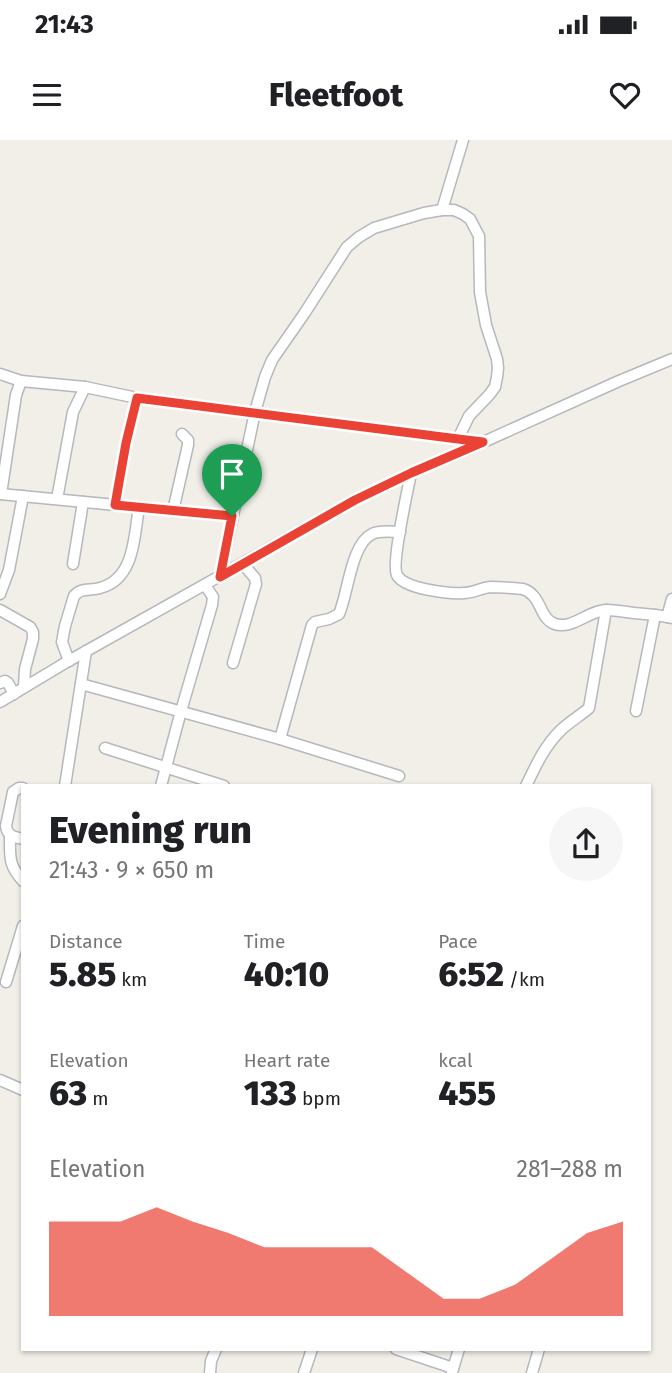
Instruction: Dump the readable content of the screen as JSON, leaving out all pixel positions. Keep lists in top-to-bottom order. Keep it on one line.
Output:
{"page":{"status":"21:43","header":"Fleetfoot","heading":["Evening run","21:43 · 9 × 650 m"],"stats":[["Distance","5.85 km"],["Time","40:10"],["Pace","6:52 /km"],["Elevation","63 m"],["Heart rate","133 bpm"],["kcal","455"]],"chart":["Elevation","281–288 m"]}}
